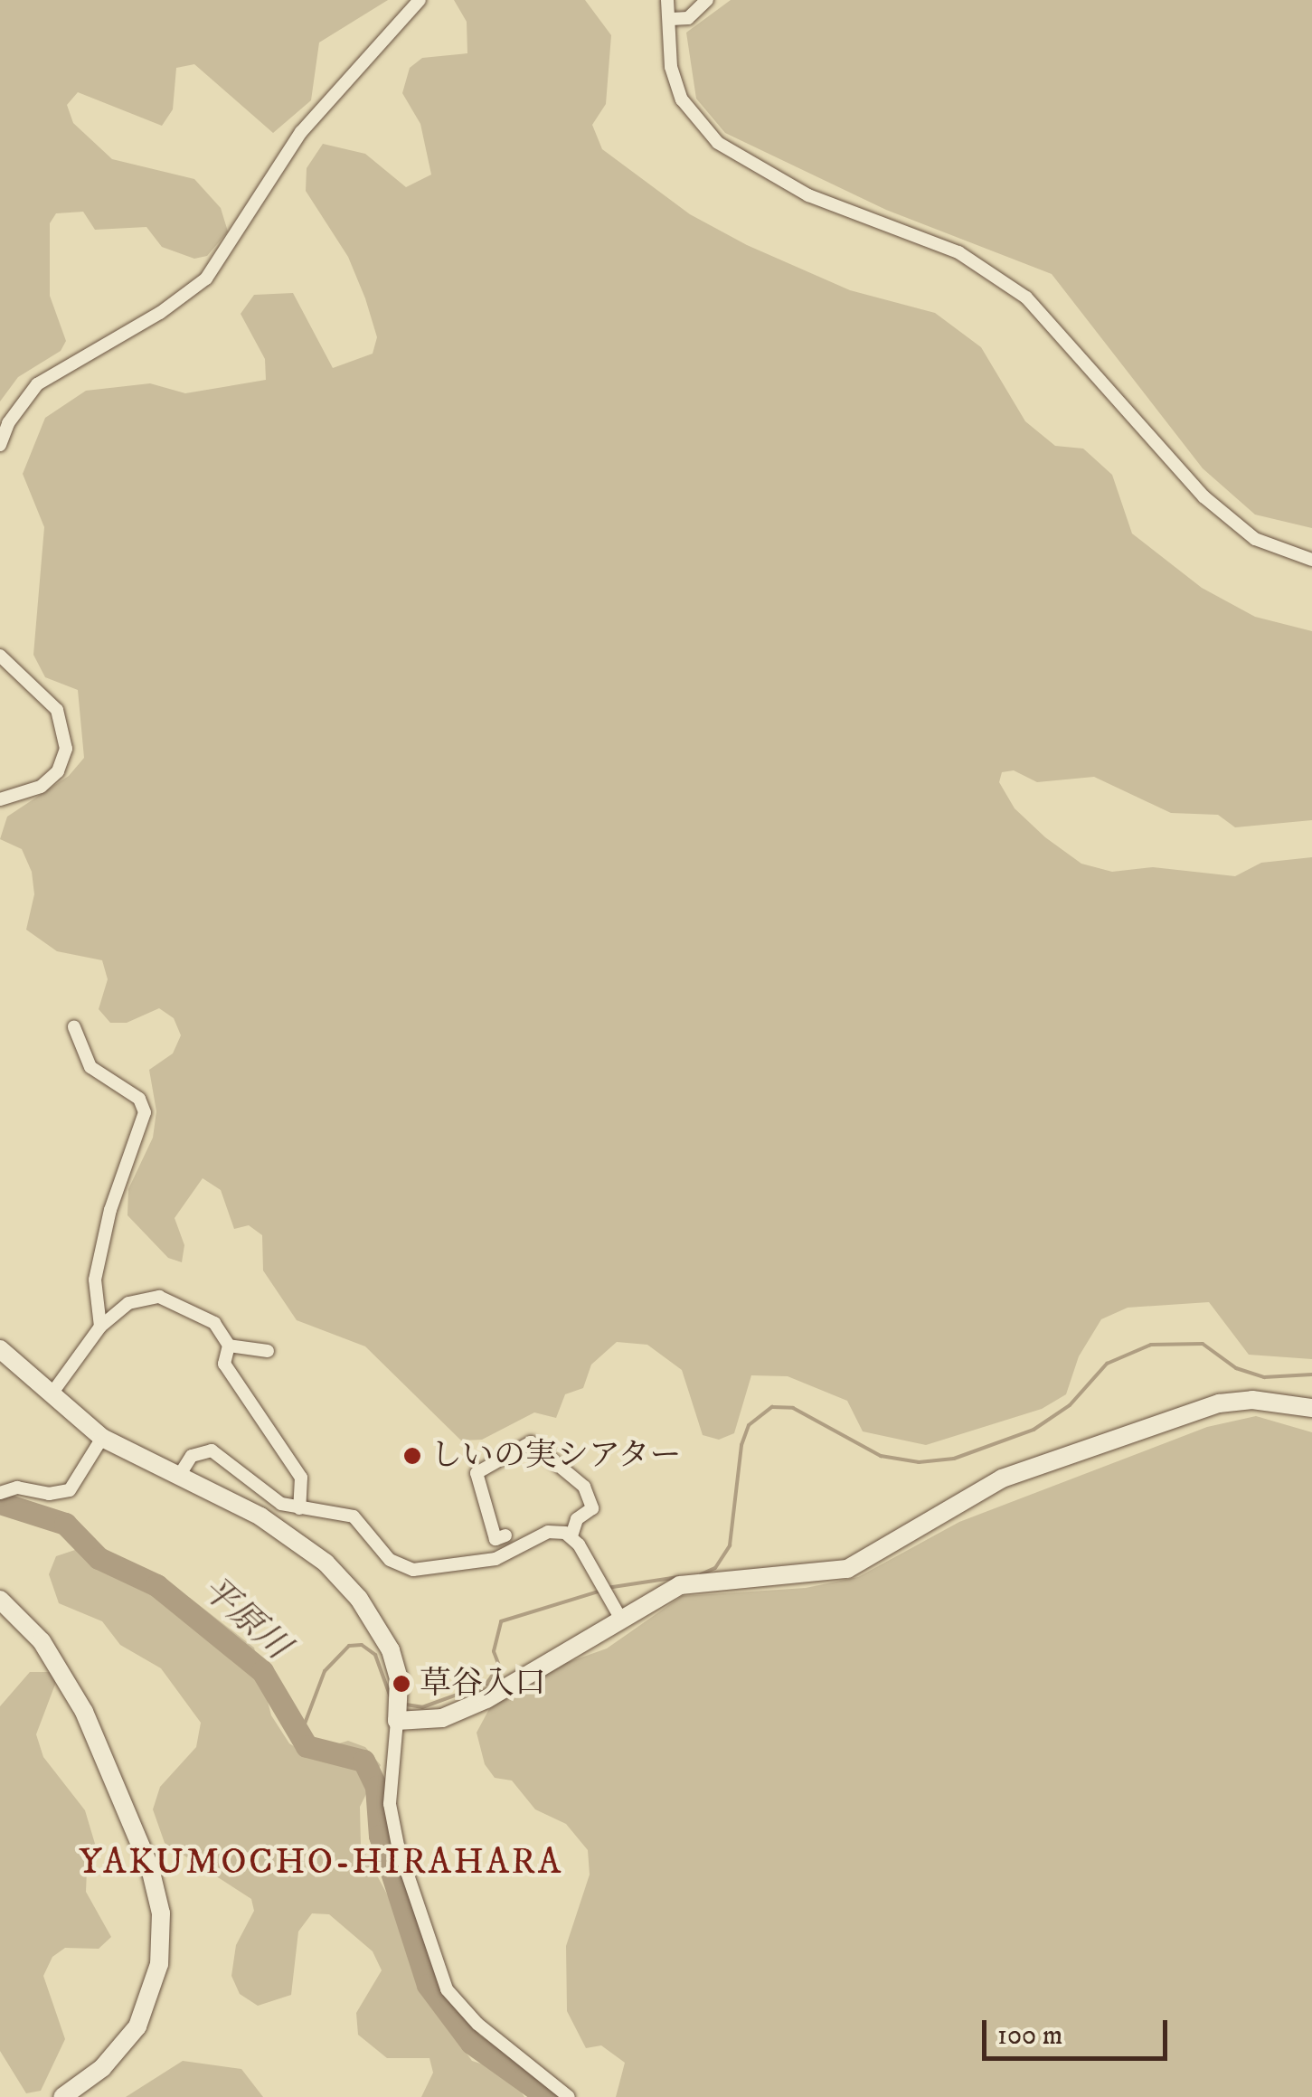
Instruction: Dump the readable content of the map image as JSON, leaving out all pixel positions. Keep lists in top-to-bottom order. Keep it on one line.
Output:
{"districts":["YAKUMOCHO-HIRAHARA"],"water":["平原川"],"places":["しいの実シアター","草谷入口"],"scale_bar":"100 m"}
